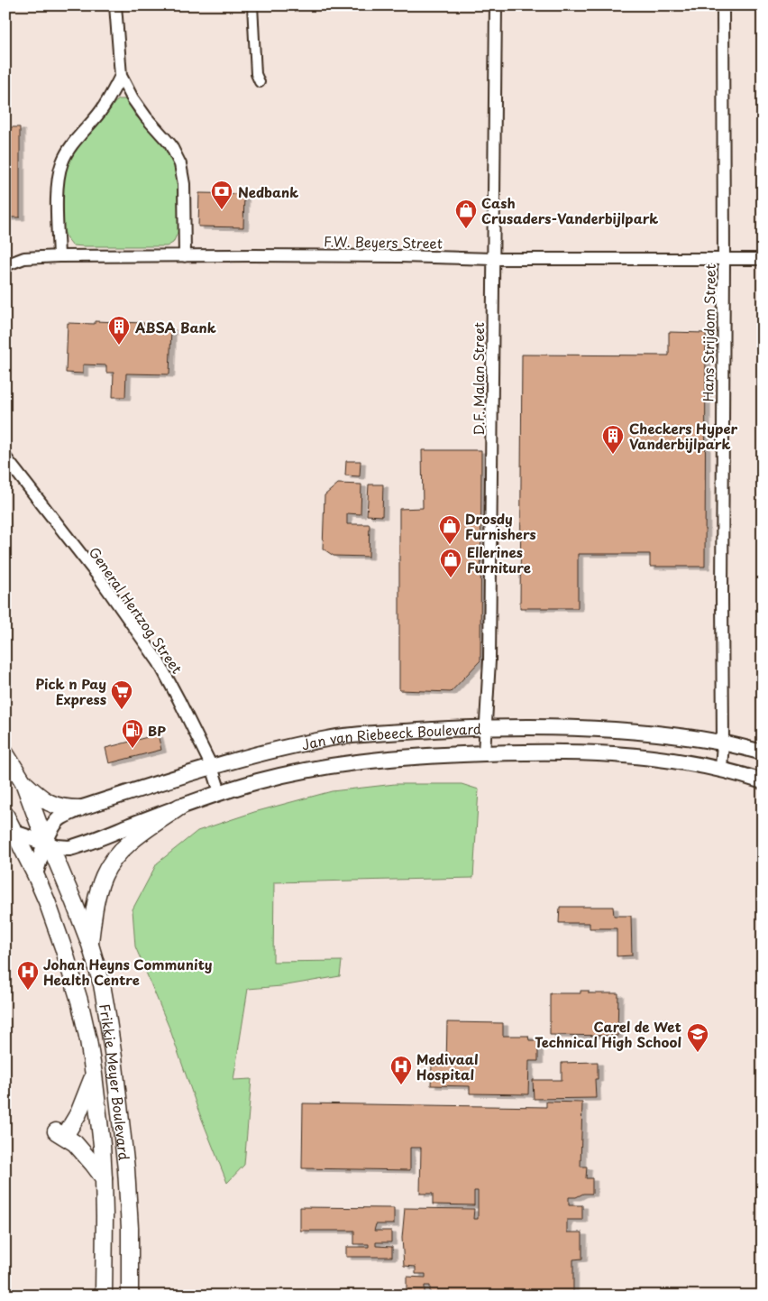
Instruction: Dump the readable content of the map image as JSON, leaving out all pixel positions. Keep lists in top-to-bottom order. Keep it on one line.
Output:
{"streets":{"main road":["Frikkie Meyer Boulevard"],"street":["F.W. Beyers Street","Hans Strijdom Street","D.F. Malan Street","General Hertzog Street","Jan van Riebeeck Boulevard"]},"crossings":[["F.W. Beyers Street","Hans Strijdom Street"],["F.W. Beyers Street","D.F. Malan Street"],["Hans Strijdom Street","Jan van Riebeeck Boulevard"],["D.F. Malan Street","Jan van Riebeeck Boulevard"],["General Hertzog Street","Jan van Riebeeck Boulevard"],["Jan van Riebeeck Boulevard","Frikkie Meyer Boulevard"]],"places":{"bank":["Nedbank"],"shop":["Cash Crusaders-Vanderbijlpark","Drosdy Furnishers","Ellerines Furniture"],"building":["ABSA Bank","Checkers Hyper Vanderbijlpark"],"supermarket":["Pick n Pay Express"],"fuel station":["BP"],"hospital":["Johan Heyns Community Health Centre","Medivaal Hospital"],"school or university":["Carel de Wet Technical High School"]}}
